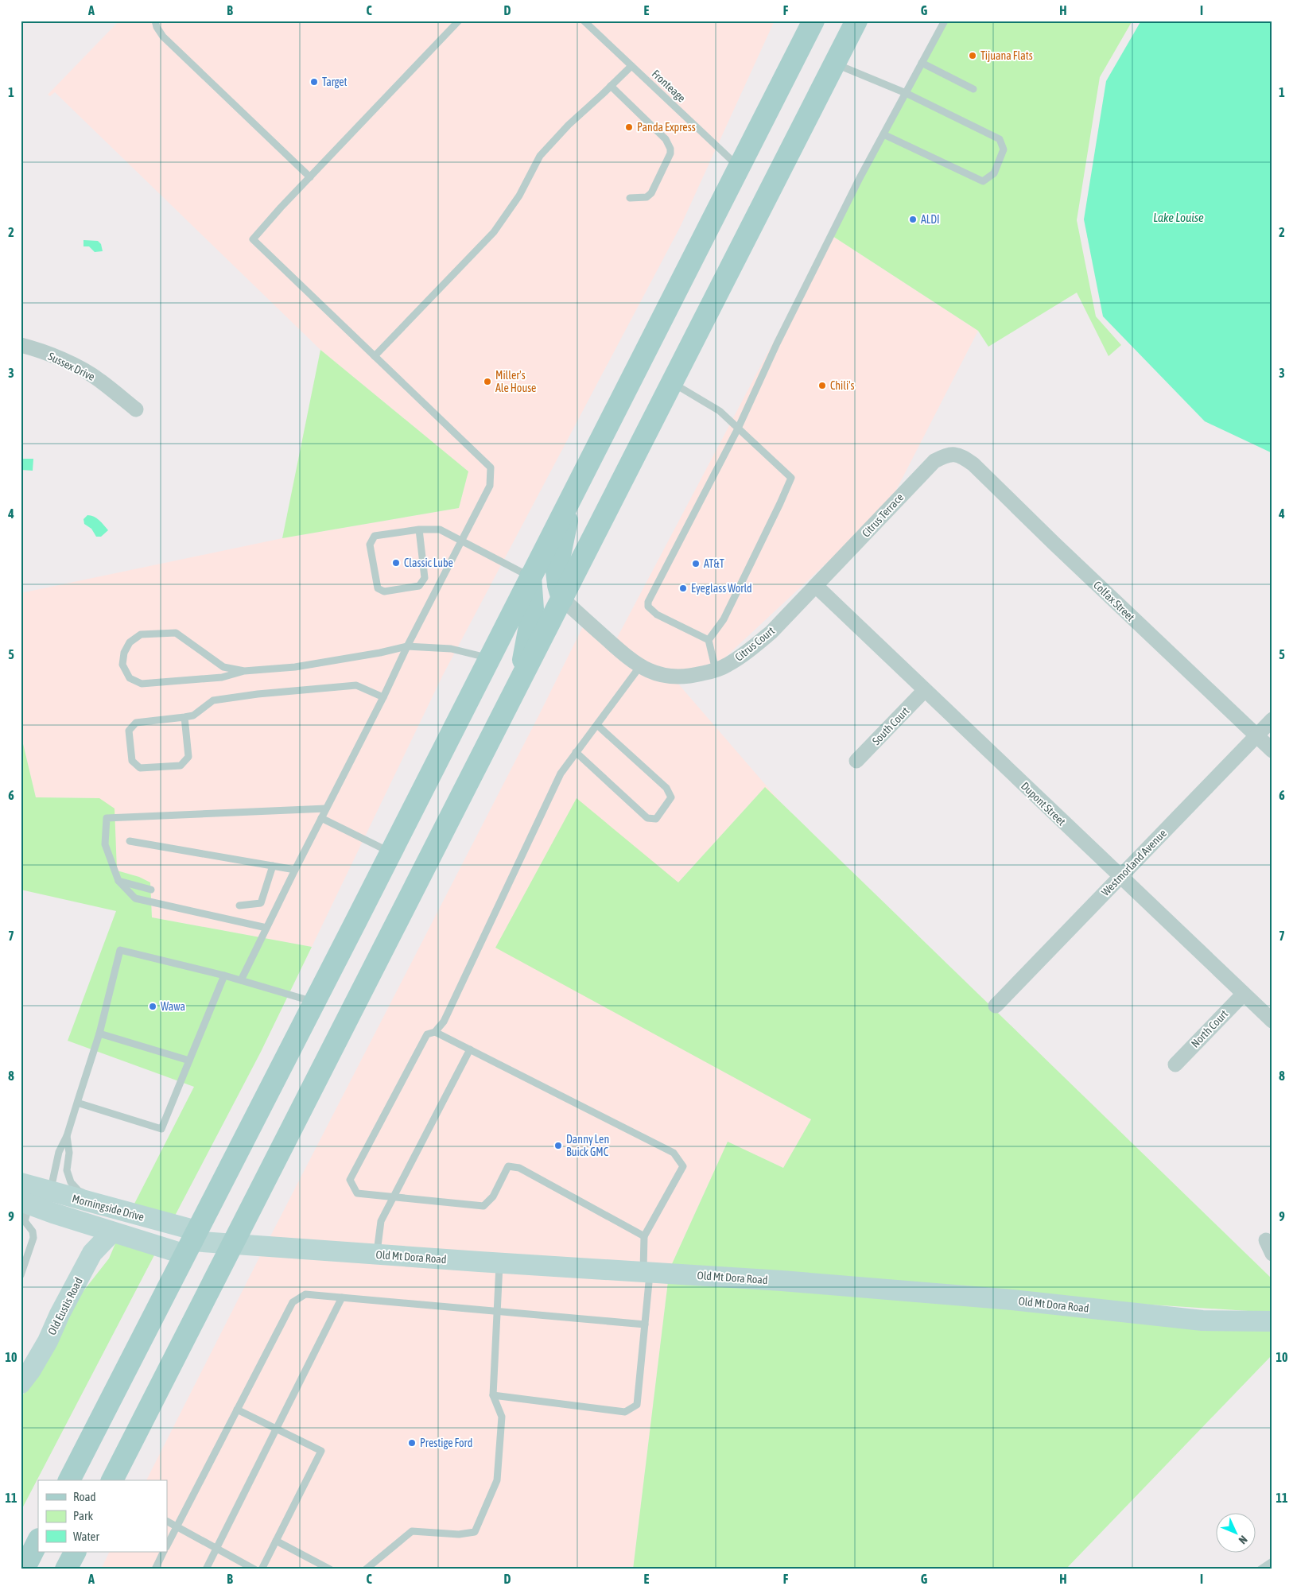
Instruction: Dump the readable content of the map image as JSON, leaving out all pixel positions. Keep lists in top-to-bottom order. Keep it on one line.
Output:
{"streets":{"street":["Sussex Drive","Citrus Terrace","Colfax Street","Citrus Court","South Court","Dupont Street","Westmorland Avenue","North Court","Morningside Drive","Old Mt Dora Road","Old Eustis Road"],"lane":["Fronteage"]},"crossings":[["Citrus Terrace","Colfax Street"],["Citrus Terrace","Citrus Court"],["Citrus Terrace","Dupont Street"],["Colfax Street","Westmorland Avenue"],["Citrus Court","Dupont Street"],["South Court","Dupont Street"],["Dupont Street","Westmorland Avenue"],["Dupont Street","North Court"],["Morningside Drive","Old Mt Dora Road"],["Morningside Drive","Old Eustis Road"]],"water":["Lake Louise"],"places":["Tijuana Flats","Target","Panda Express","ALDI","Miller's Ale House","Chili's","Classic Lube","AT&T","Eyeglass World","Wawa","Danny Len Buick GMC","Prestige Ford"],"legend":["Road","Park","Water"],"north":"bottom right","grid":{"columns":["A","B","C","D","E","F","G","H","I"],"rows":["1","2","3","4","5","6","7","8","9","10","11"]}}
